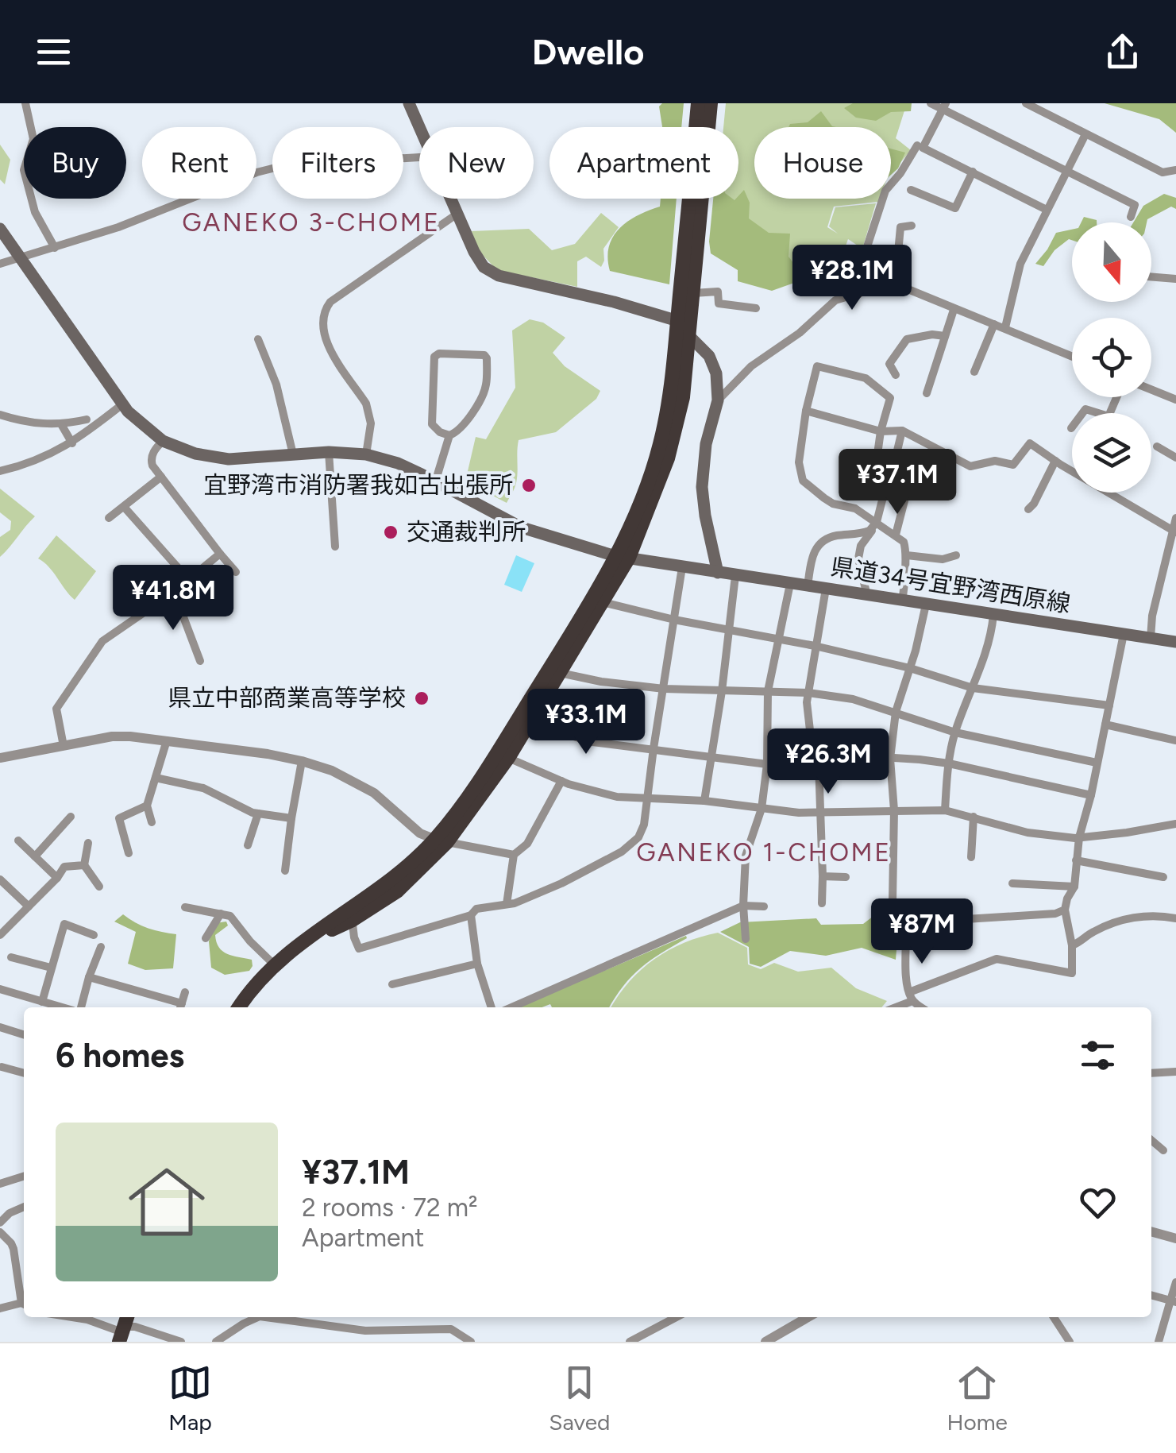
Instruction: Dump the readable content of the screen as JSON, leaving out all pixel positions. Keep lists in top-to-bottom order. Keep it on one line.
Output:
{"streets":{"main road":["県道34号宜野湾西原線"]},"districts":["GANEKO 3-CHOME","GANEKO 1-CHOME"],"places":["宜野湾市消防署我如古出張所","交通裁判所","県立中部商業高等学校"],"north":"bottom","page":{"header":"Dwello","chip":["Buy","Rent","Filters","New","Apartment","House"],"price":["¥28.1M","¥37.1M","¥41.8M","¥33.1M","¥26.3M","¥87M"],"heading":"6 homes","list":[{"name":"¥37.1M","note":"2 rooms · 72 m² · Apartment"}],"tabs":["Map","Saved","Home"]}}
